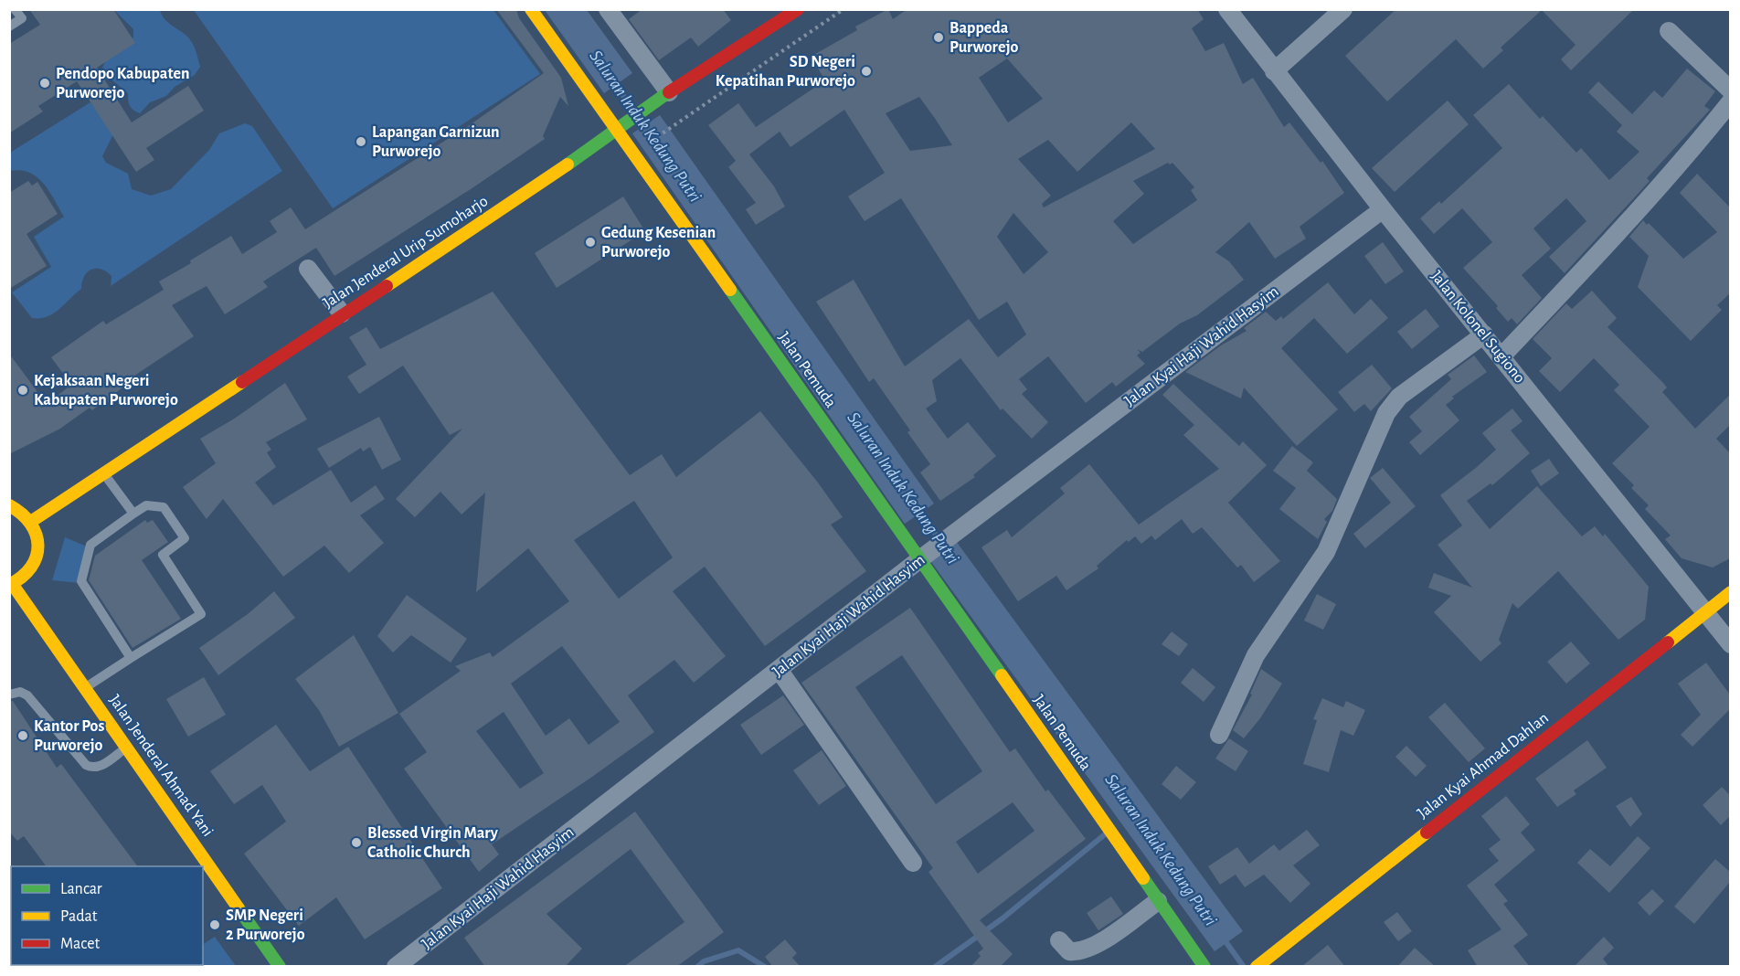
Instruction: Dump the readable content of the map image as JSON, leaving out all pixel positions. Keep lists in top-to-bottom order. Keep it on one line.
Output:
{"streets":{"street":["Jalan Jenderal Urip Sumoharjo","Jalan Kolonel Sugiono","Jalan Kyai Haji Wahid Hasyim","Jalan Pemuda","Jalan Jenderal Ahmad Yani","Jalan Kyai Ahmad Dahlan"]},"crossings":[["Jalan Jenderal Urip Sumoharjo","Jalan Pemuda"],["Jalan Kolonel Sugiono","Jalan Kyai Haji Wahid Hasyim"],["Jalan Kolonel Sugiono","Jalan Kyai Ahmad Dahlan"],["Jalan Kyai Haji Wahid Hasyim","Jalan Pemuda"]],"water":["Saluran Induk Kedung Putri"],"places":["Bappeda Purworejo","SD Negeri Kepatihan Purworejo","Pendopo Kabupaten Purworejo","Lapangan Garnizun Purworejo","Gedung Kesenian Purworejo","Kejaksaan Negeri Kabupaten Purworejo","Kantor Pos Purworejo","Blessed Virgin Mary Catholic Church","SMP Negeri 2 Purworejo"],"legend":["Lancar","Padat","Macet"]}
